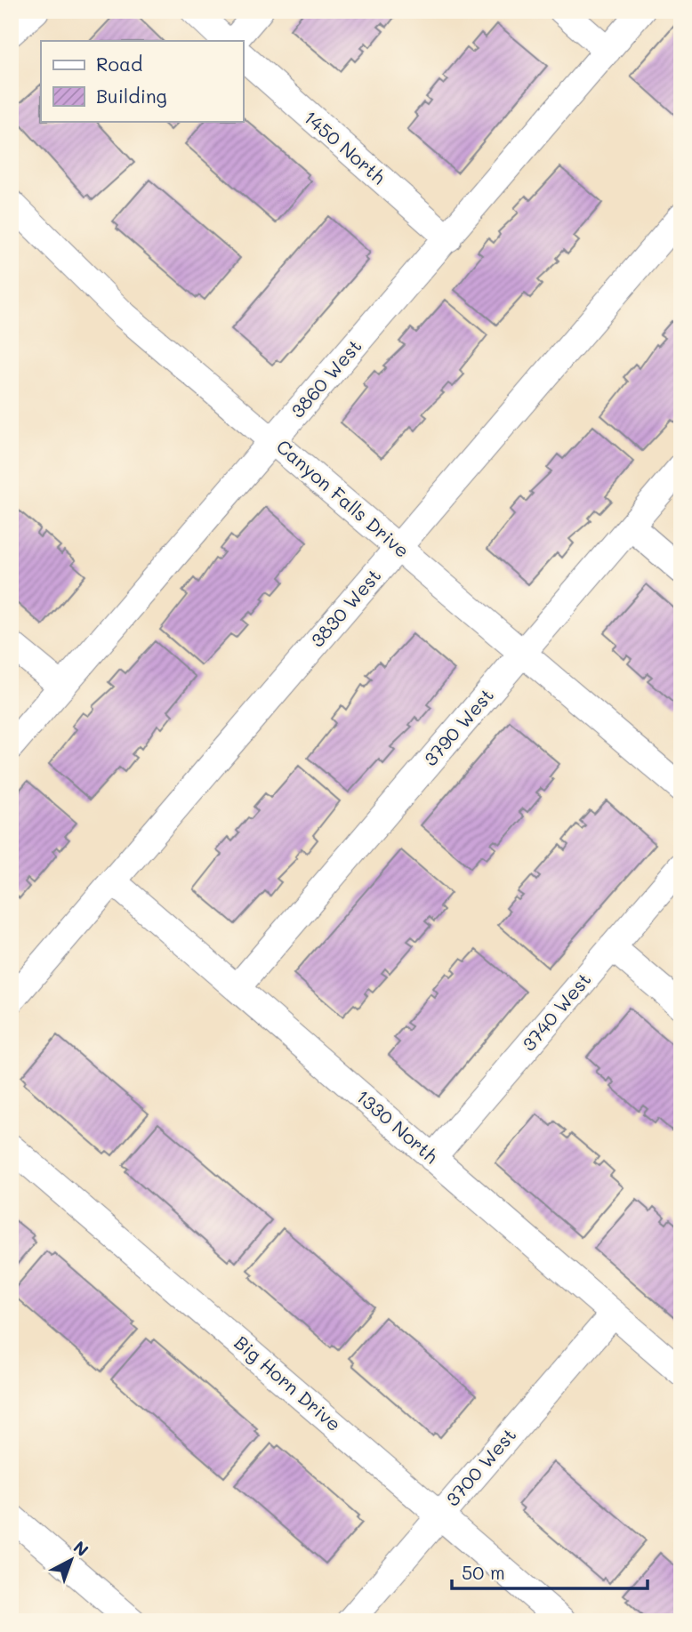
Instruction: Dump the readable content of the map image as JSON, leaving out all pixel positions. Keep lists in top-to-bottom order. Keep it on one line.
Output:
{"streets":{"street":["1450 North","3860 West","Canyon Falls Drive","3830 West","3790 West","3740 West","1330 North","Big Horn Drive","3700 West"]},"crossings":[["1450 North","3860 West"],["3860 West","Canyon Falls Drive"],["Canyon Falls Drive","3830 West"],["Canyon Falls Drive","3790 West"],["3830 West","1330 North"],["3790 West","1330 North"],["3740 West","1330 North"],["1330 North","3700 West"],["Big Horn Drive","3700 West"]],"legend":["Road","Building"],"scale_bar":"50 m","north":"top right"}
